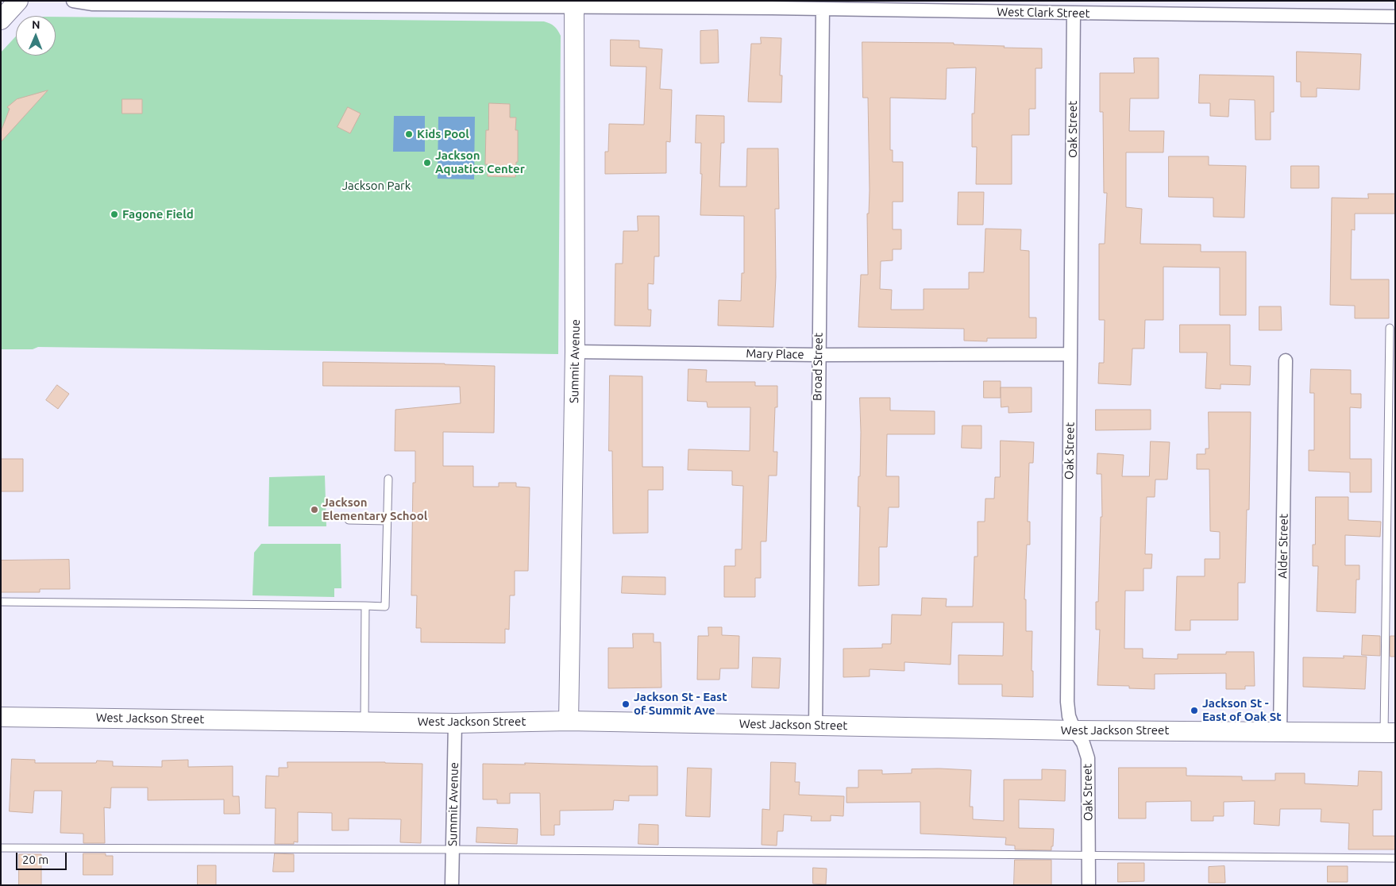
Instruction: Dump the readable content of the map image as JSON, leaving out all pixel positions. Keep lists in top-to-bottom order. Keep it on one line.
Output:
{"streets":{"street":["West Clark Street","Oak Street","Mary Place","Summit Avenue","Broad Street","Alder Street","West Jackson Street"]},"crossings":[["West Clark Street","Oak Street"],["West Clark Street","Summit Avenue"],["West Clark Street","Broad Street"],["Oak Street","Mary Place"],["Oak Street","West Jackson Street"],["Mary Place","Summit Avenue"],["Mary Place","Broad Street"],["Summit Avenue","West Jackson Street"],["Broad Street","West Jackson Street"],["Alder Street","West Jackson Street"]],"parks":["Jackson Park"],"places":["Kids Pool","Jackson Aquatics Center","Fagone Field","Jackson Elementary School","Jackson St - East of Summit Ave","Jackson St - East of Oak St"],"scale_bar":"20 m","north":"top"}
